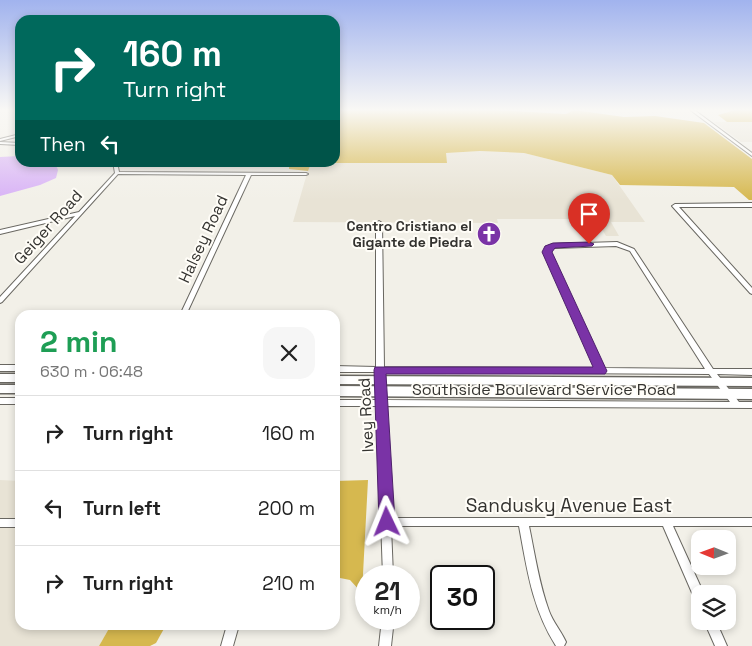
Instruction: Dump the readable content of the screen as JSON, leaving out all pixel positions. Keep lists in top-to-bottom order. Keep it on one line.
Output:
{"streets":{"street":["Geiger Road","Halsey Road","Southside Boulevard Service Road","Ivey Road","Sandusky Avenue East"]},"crossings":[["Southside Boulevard Service Road","Ivey Road"],["Ivey Road","Sandusky Avenue East"]],"places":{"church":["Centro Cristiano el Gigante de Piedra"]},"north":"left","page":{"turn":["160 m","Turn right"],"then":"Then","heading":["2 min","630 m · 06:48"],"list":[{"name":"Turn right","value":"160 m"},{"name":"Turn left","value":"200 m"},{"name":"Turn right","value":"210 m"}],"speed":"21 km/h","limit":"30"}}
